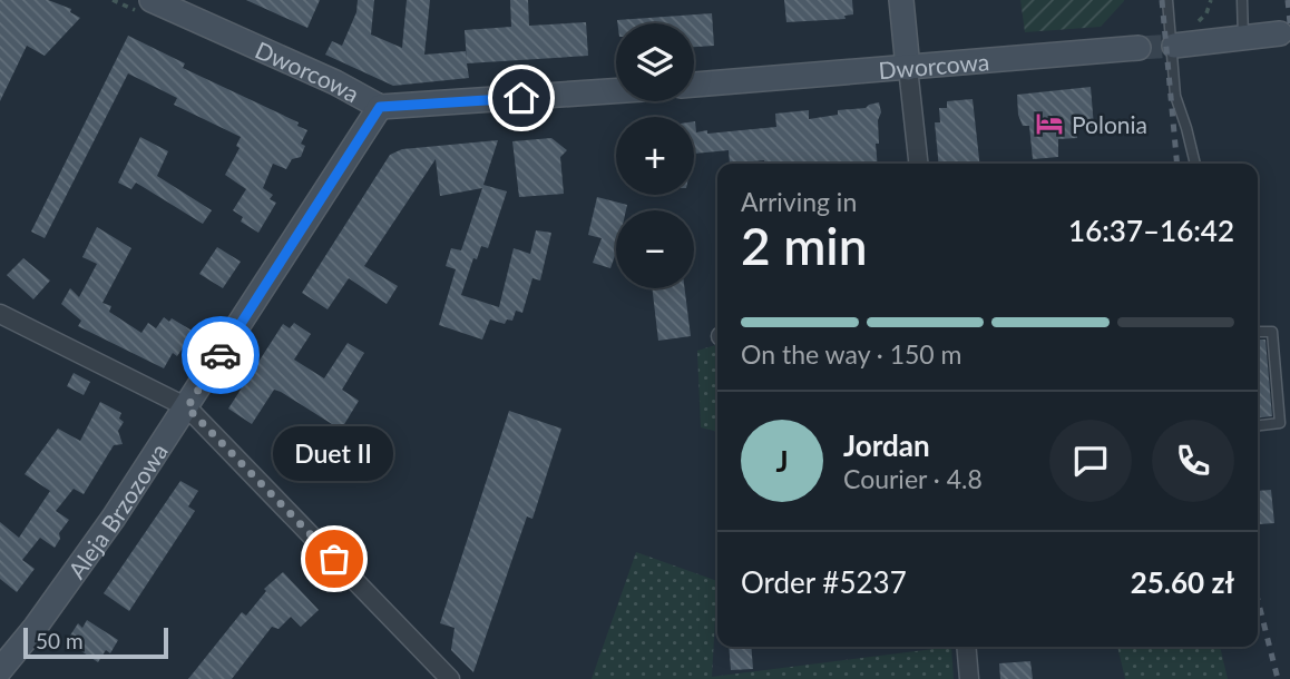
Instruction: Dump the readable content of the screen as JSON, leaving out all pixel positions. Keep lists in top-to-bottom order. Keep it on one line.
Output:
{"streets":{"street":["Dworcowa","Aleja Brzozowa"]},"crossings":[["Dworcowa","Aleja Brzozowa"]],"places":{"hotel":["Polonia"],"other":["Duet II"]},"scale_bar":"50 m","page":{"map_buttons":["+","−"],"heading":["2 min","Arriving in","16:37–16:42"],"panel":["Jordan","Courier · 4.8","Order #5237","25.60 zł"],"bar":"On the way · 150 m","round":"J","bubble":"Duet II","scale":"50 m"}}
